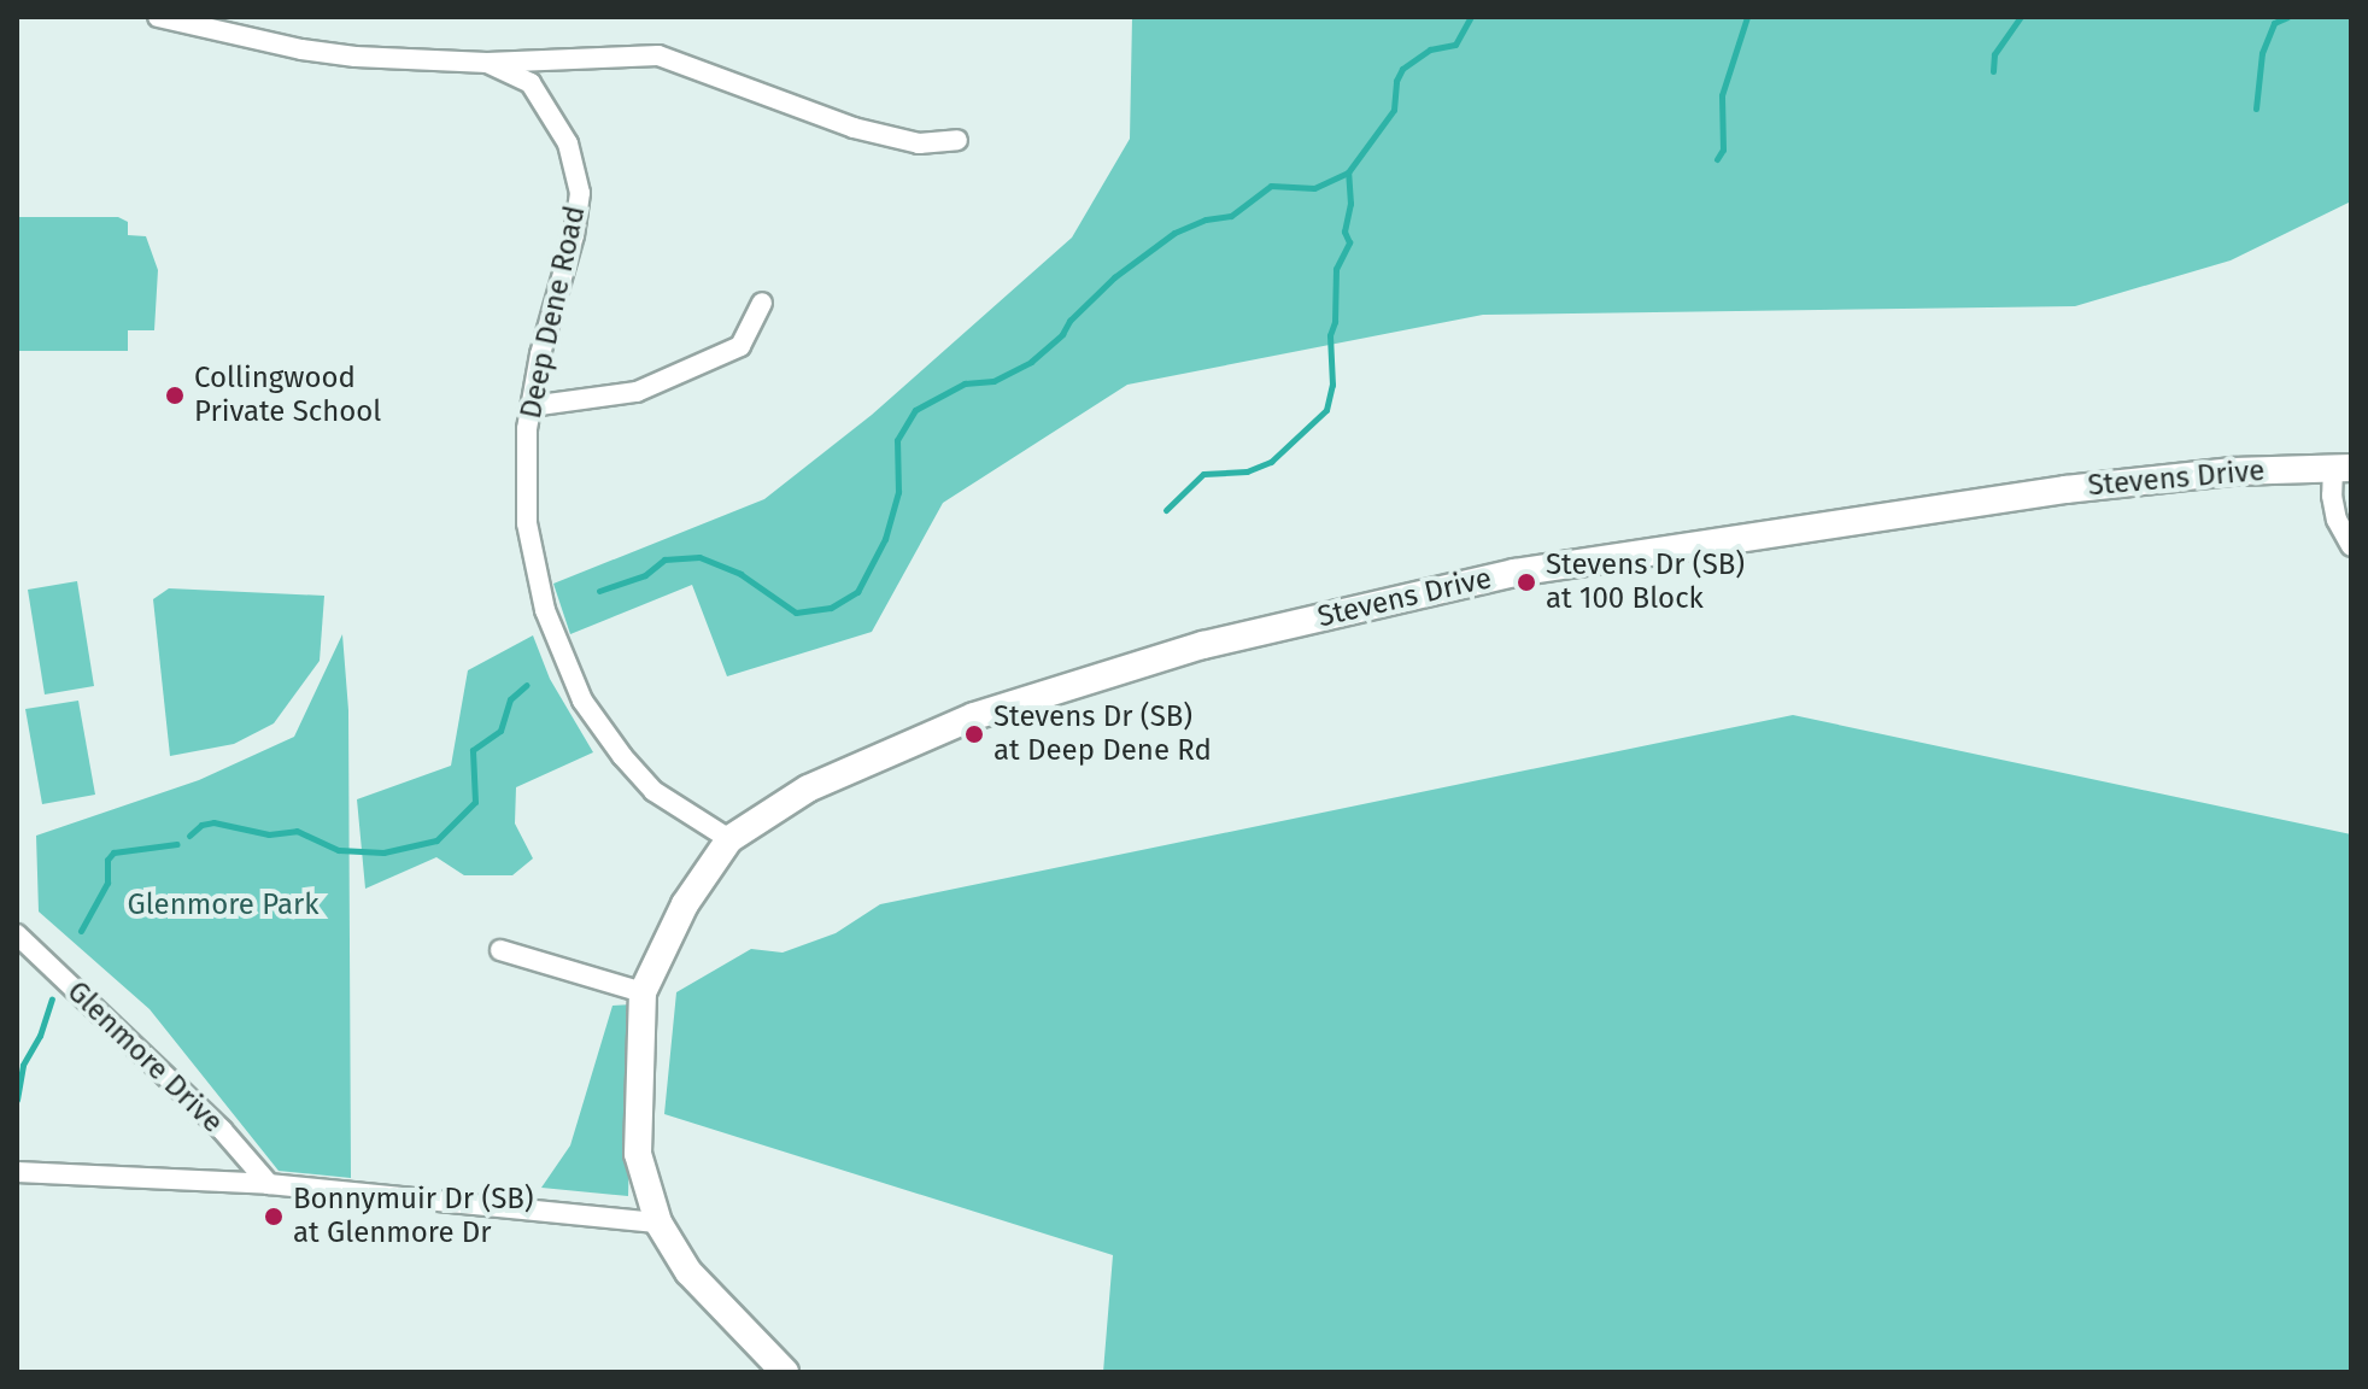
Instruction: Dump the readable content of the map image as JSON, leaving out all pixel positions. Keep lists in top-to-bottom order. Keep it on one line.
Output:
{"streets":{"street":["Deep Dene Road","Stevens Drive","Glenmore Drive"]},"crossings":[["Deep Dene Road","Stevens Drive"]],"parks":["Glenmore Park"],"places":["Collingwood Private School","Stevens Dr (SB) at 100 Block","Stevens Dr (SB) at Deep Dene Rd","Bonnymuir Dr (SB) at Glenmore Dr"]}
